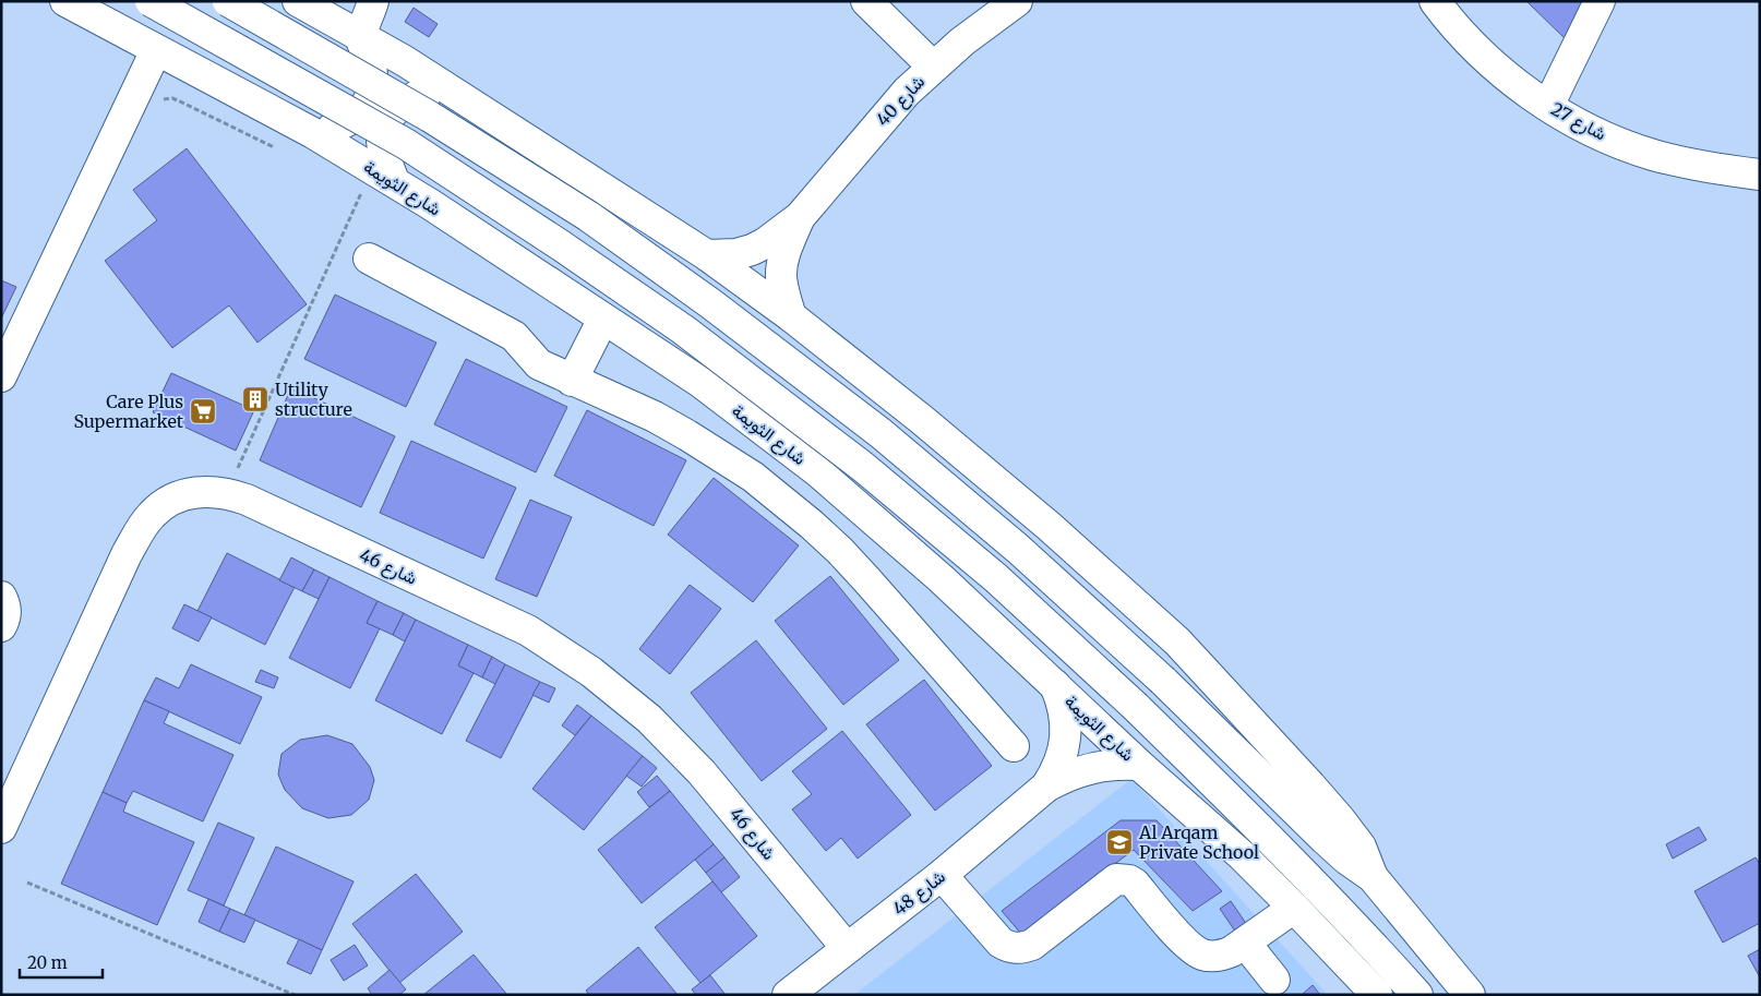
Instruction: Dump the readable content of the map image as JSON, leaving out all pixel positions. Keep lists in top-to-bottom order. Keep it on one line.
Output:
{"streets":{"street":["شارع 40","شارع 27","شارع الثويمة","شارع 46","شارع 48"]},"crossings":[["شارع الثويمة","شارع 48"],["شارع 46","شارع 48"]],"places":{"building":["Utility structure"],"supermarket":["Care Plus Supermarket"],"school or university":["Al Arqam Private School"]},"scale_bar":"20 m"}
